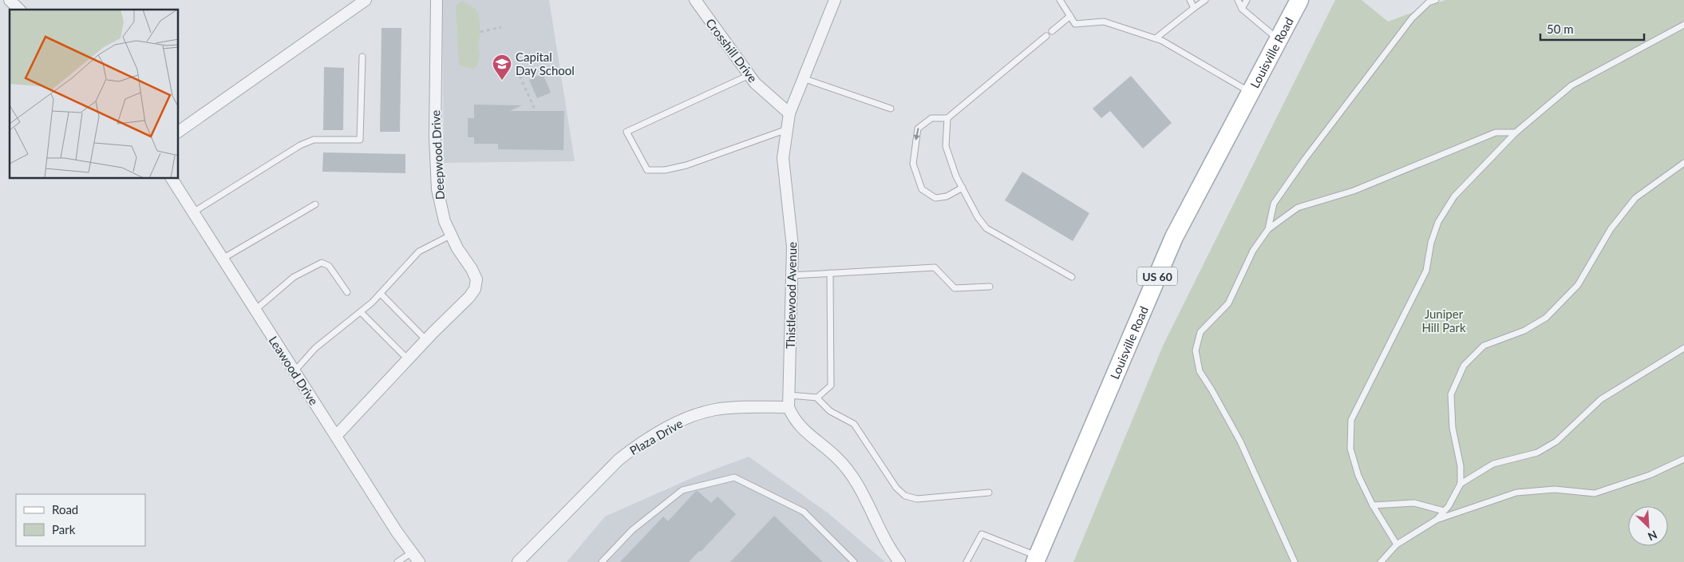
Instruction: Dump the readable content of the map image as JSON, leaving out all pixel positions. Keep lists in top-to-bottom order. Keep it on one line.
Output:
{"streets":{"main road":["Louisville Road","US 60"],"street":["Crosshill Drive","Deepwood Drive","Thistlewood Avenue","Leawood Drive","Plaza Drive"]},"crossings":[["Crosshill Drive","Thistlewood Avenue"],["Deepwood Drive","Leawood Drive"],["Thistlewood Avenue","Plaza Drive"]],"parks":["Juniper Hill Park"],"places":{"school or university":["Capital Day School"]},"legend":["Road","Park"],"scale_bar":"50 m","north":"bottom right"}
